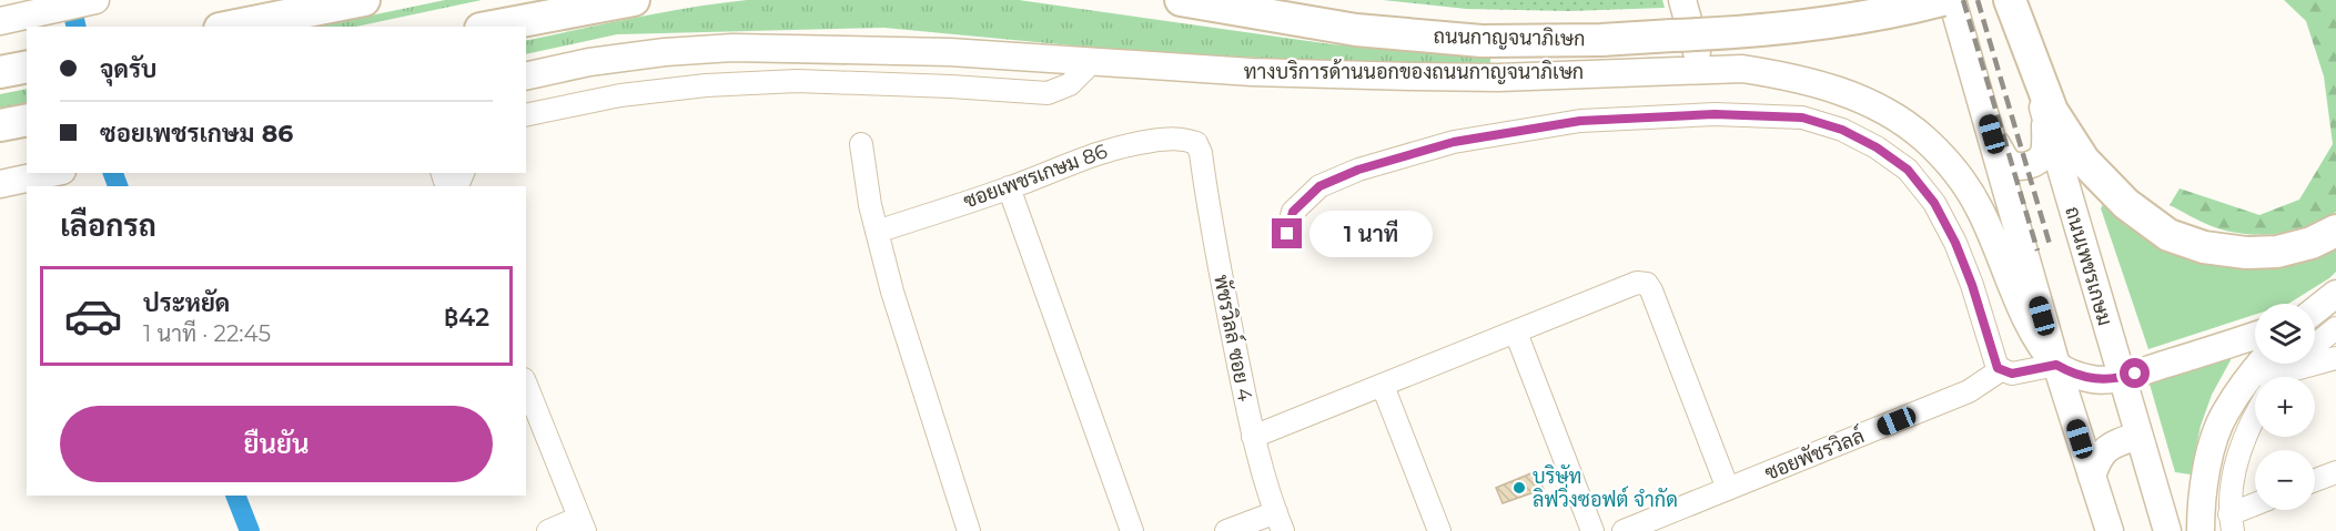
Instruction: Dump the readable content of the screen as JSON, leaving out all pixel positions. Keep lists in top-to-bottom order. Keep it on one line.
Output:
{"streets":{"highway":["ถนนกาญจนาภิเษก"],"main road":["ทางบริการด้านนอกของถนนกาญจนาภิเษก","ถนนเพชรเกษม"],"street":["ซอยเพชรเกษม 86","พัชรวิลล์ ซอย 4","ซอยพัชรวิลล์"]},"crossings":[["ซอยเพชรเกษม 86","พัชรวิลล์ ซอย 4"]],"places":["บริษัท ลิฟวิ่งซอฟต์ จำกัด"],"page":{"banner":["จุดรับ","ซอยเพชรเกษม 86"],"heading":"เลือกรถ","bubble":"1 นาที","list":[{"name":"ประหยัด","note":"1 นาที · 22:45","value":"฿42"}],"map_buttons":["+","−"],"buttons":"ยืนยัน"}}
